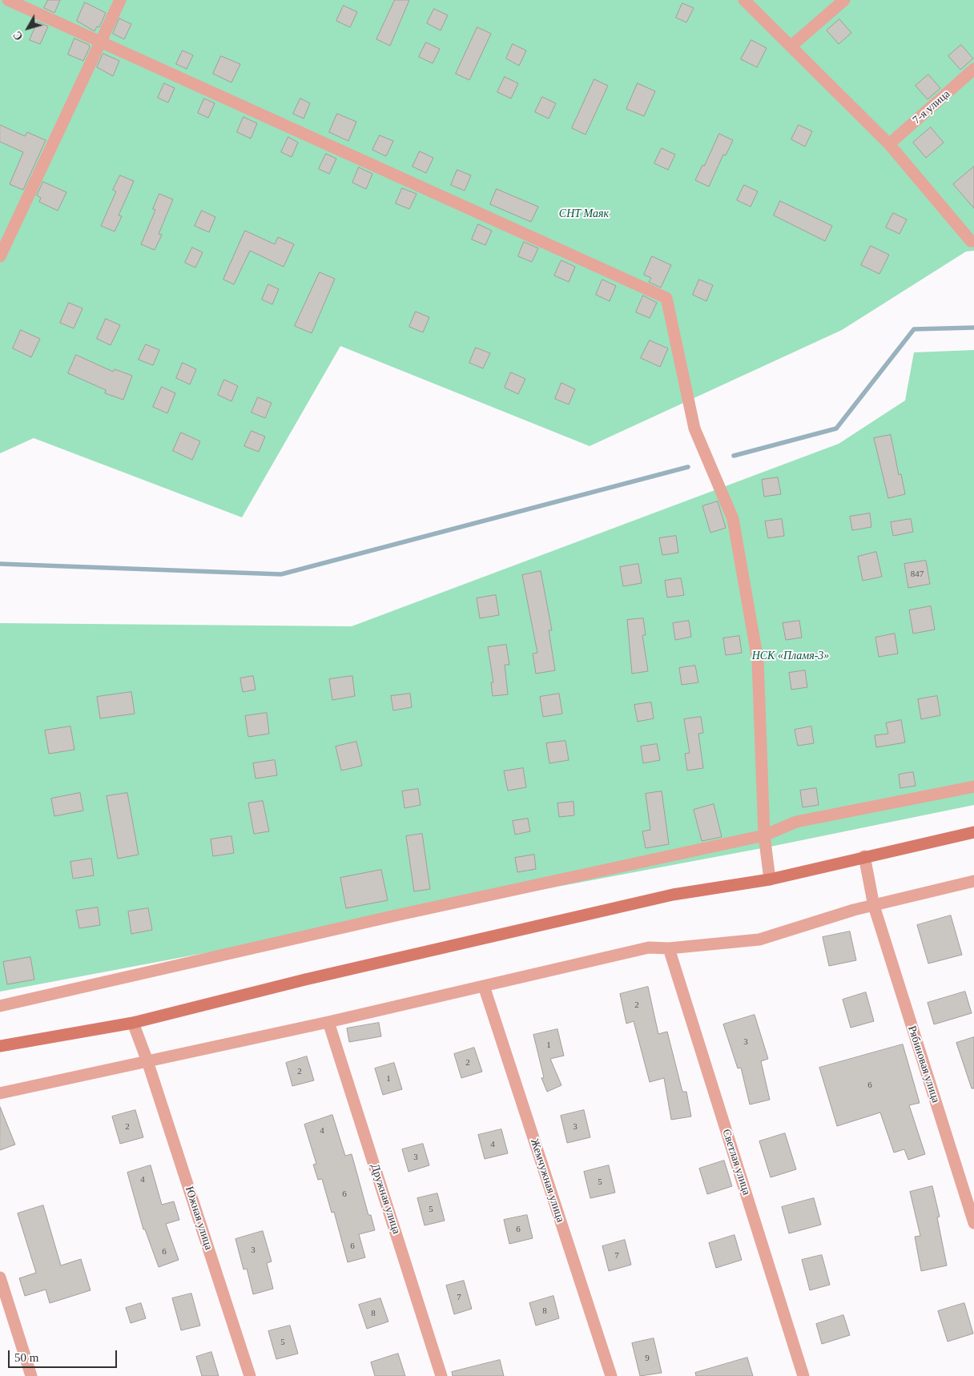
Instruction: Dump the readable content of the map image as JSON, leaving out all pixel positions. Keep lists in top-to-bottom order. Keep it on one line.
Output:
{"streets":{"street":["7-я улица","Рябиновая улица","Светлая улица","Жемчужная улица","Дружная улица","Южная улица"]},"parks":["СНТ Маяк","НСК «Пламя-3»"],"house_numbers":["847","2","3","1","2","2","1","6","2","3","4","4","3","4","5","6","5","6","6","3","6","7","7","8","8","5","9"],"scale_bar":"50 m","north":"bottom left"}
